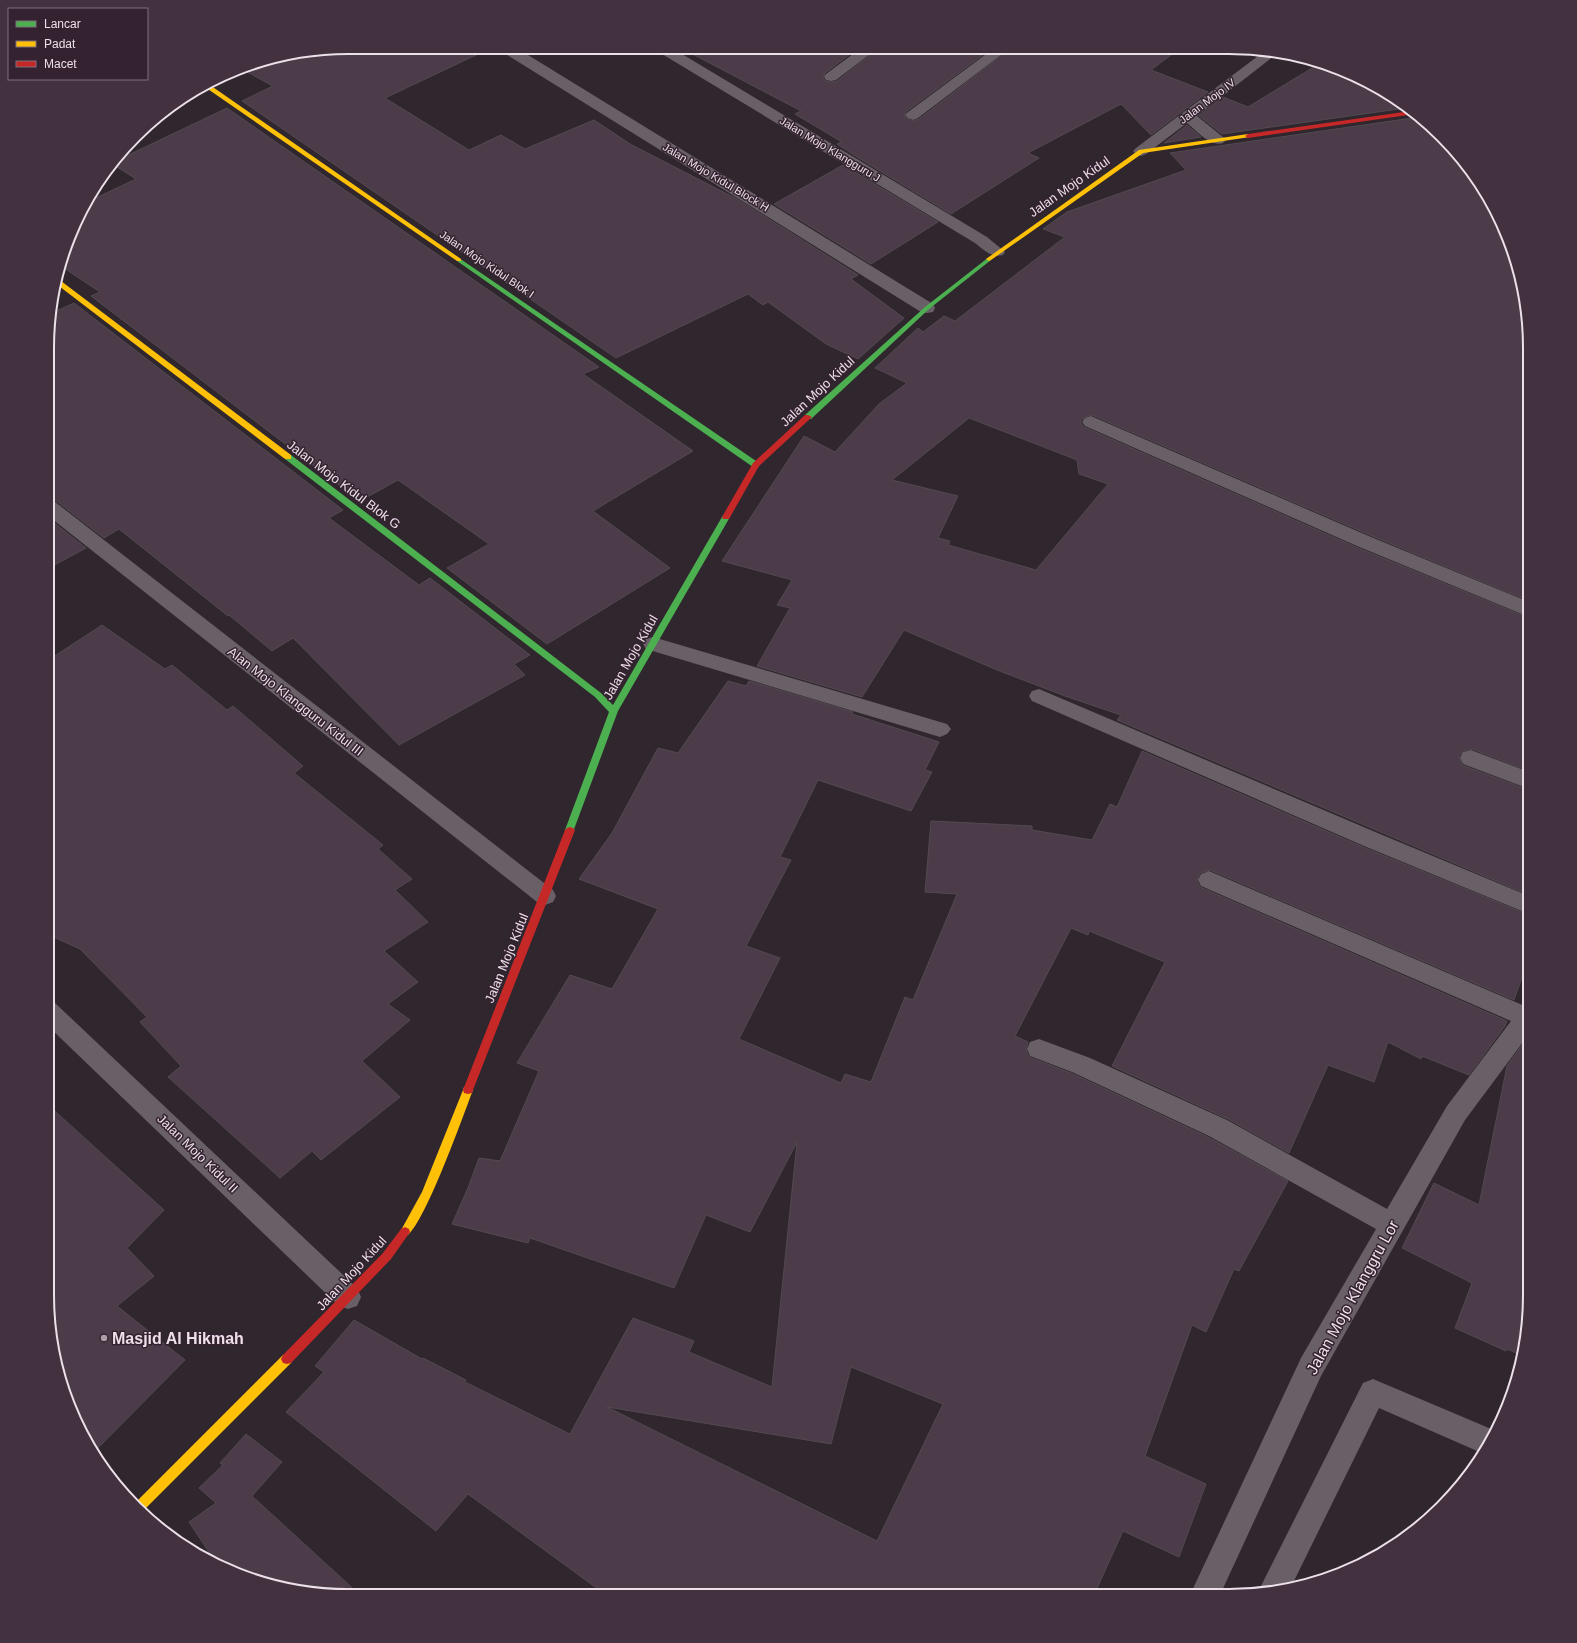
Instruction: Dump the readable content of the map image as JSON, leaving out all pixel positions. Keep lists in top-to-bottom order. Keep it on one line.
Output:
{"streets":{"street":["Jalan Mojo IV","Jalan Mojo Klangguru J","Jalan Mojo Kidul Block H","Jalan Mojo Kidul","Jalan Mojo Kidul Blok I","Jalan Mojo Kidul Blok G","Alan Mojo Klangguru Kidul III","Jalan Mojo Kidul II","Jalan Mojo Klanggru Lor"]},"crossings":[["Jalan Mojo IV","Jalan Mojo Kidul"],["Jalan Mojo Klangguru J","Jalan Mojo Kidul"],["Jalan Mojo Kidul Block H","Jalan Mojo Kidul"],["Jalan Mojo Kidul","Jalan Mojo Kidul Blok I"],["Jalan Mojo Kidul","Jalan Mojo Kidul Blok G"],["Jalan Mojo Kidul","Alan Mojo Klangguru Kidul III"],["Jalan Mojo Kidul","Jalan Mojo Kidul II"]],"places":["Masjid Al Hikmah"],"legend":["Lancar","Padat","Macet"]}
